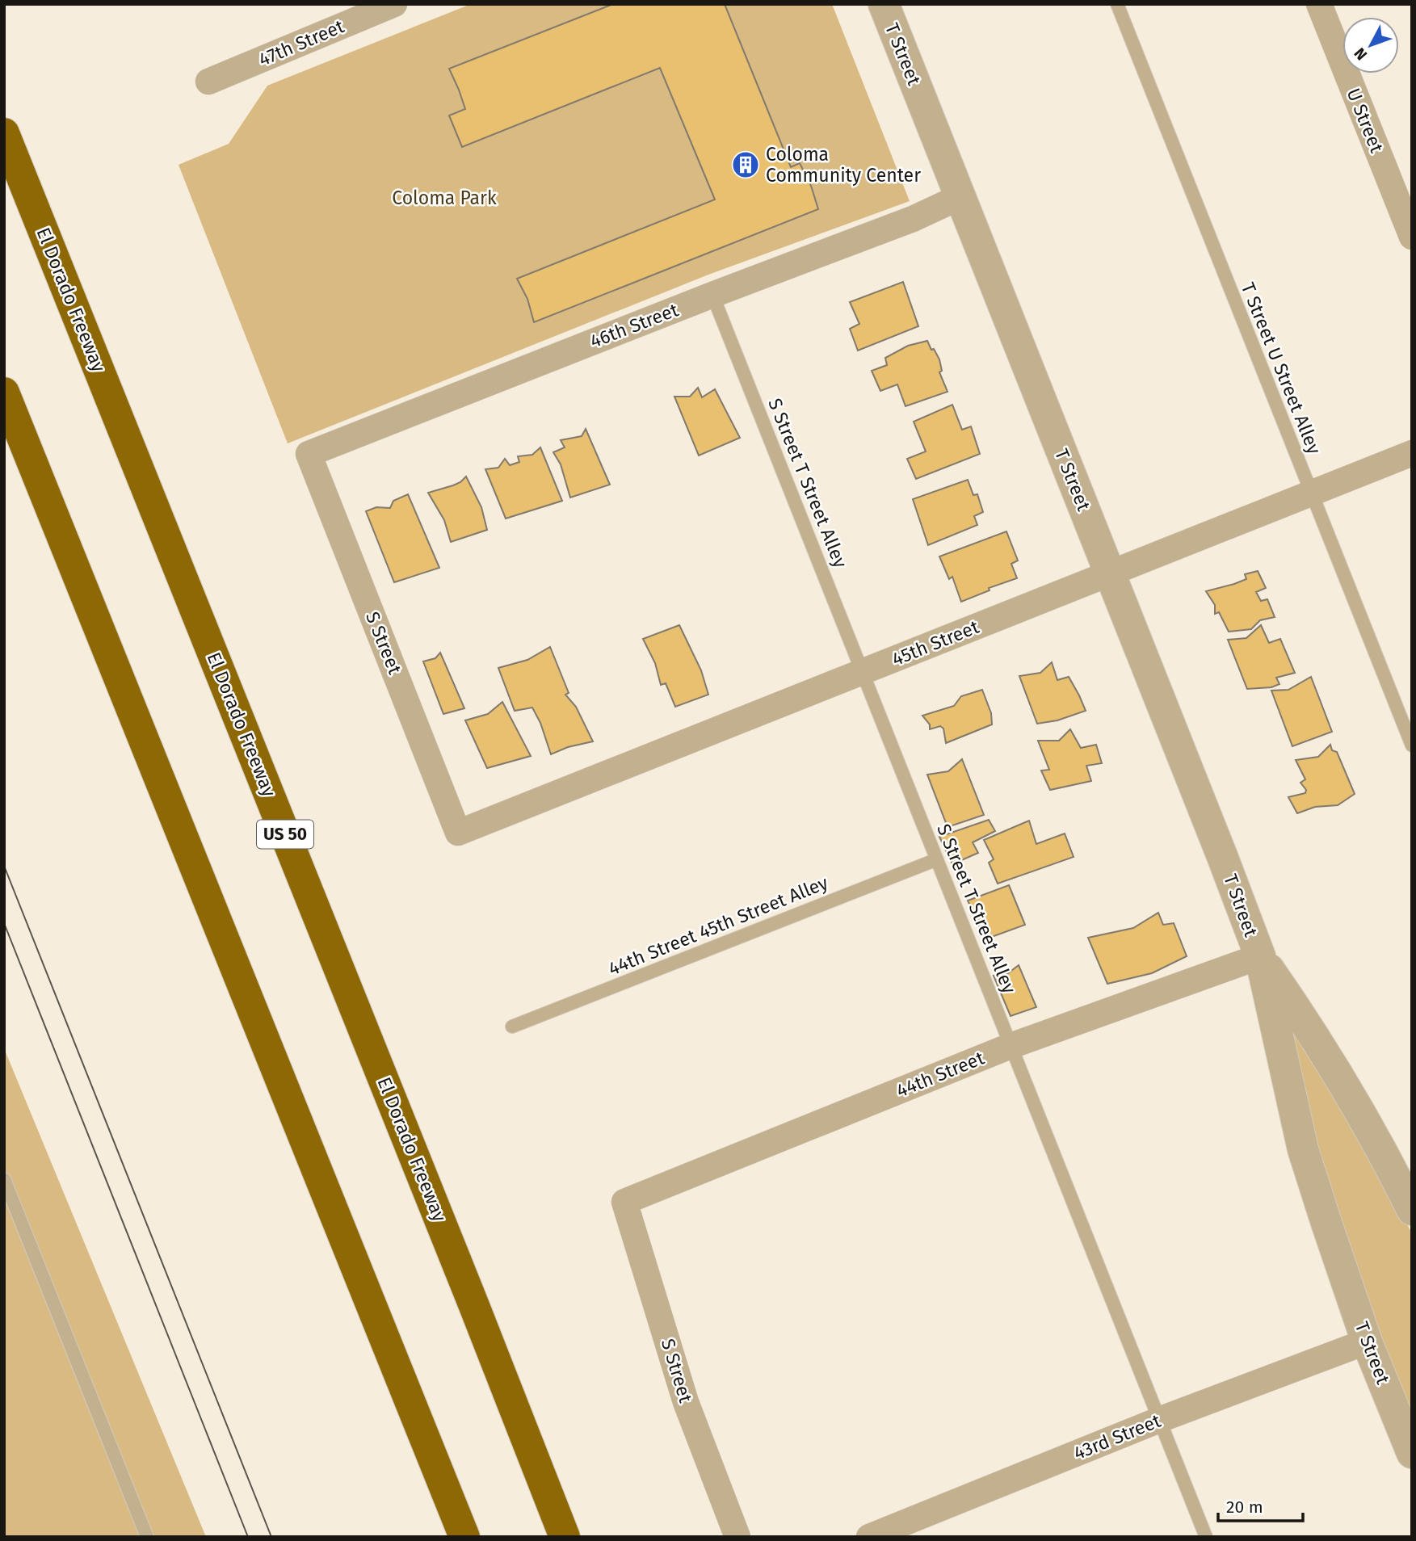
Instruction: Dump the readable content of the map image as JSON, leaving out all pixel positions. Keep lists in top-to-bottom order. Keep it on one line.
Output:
{"streets":{"highway":["El Dorado Freeway","US 50"],"street":["47th Street","T Street","U Street","46th Street","S Street","45th Street","44th Street","43rd Street"],"lane":["T Street U Street Alley","S Street T Street Alley","44th Street 45th Street Alley"]},"crossings":[["T Street","46th Street"],["T Street","45th Street"],["T Street","44th Street"],["T Street","43rd Street"],["46th Street","S Street T Street Alley"],["46th Street","S Street"],["T Street U Street Alley","45th Street"],["S Street T Street Alley","45th Street"],["S Street T Street Alley","44th Street 45th Street Alley"],["S Street T Street Alley","44th Street"],["S Street T Street Alley","43rd Street"],["S Street","45th Street"],["S Street","44th Street"]],"parks":["Coloma Park"],"places":{"building":["Coloma Community Center"]},"scale_bar":"20 m","north":"bottom left"}
